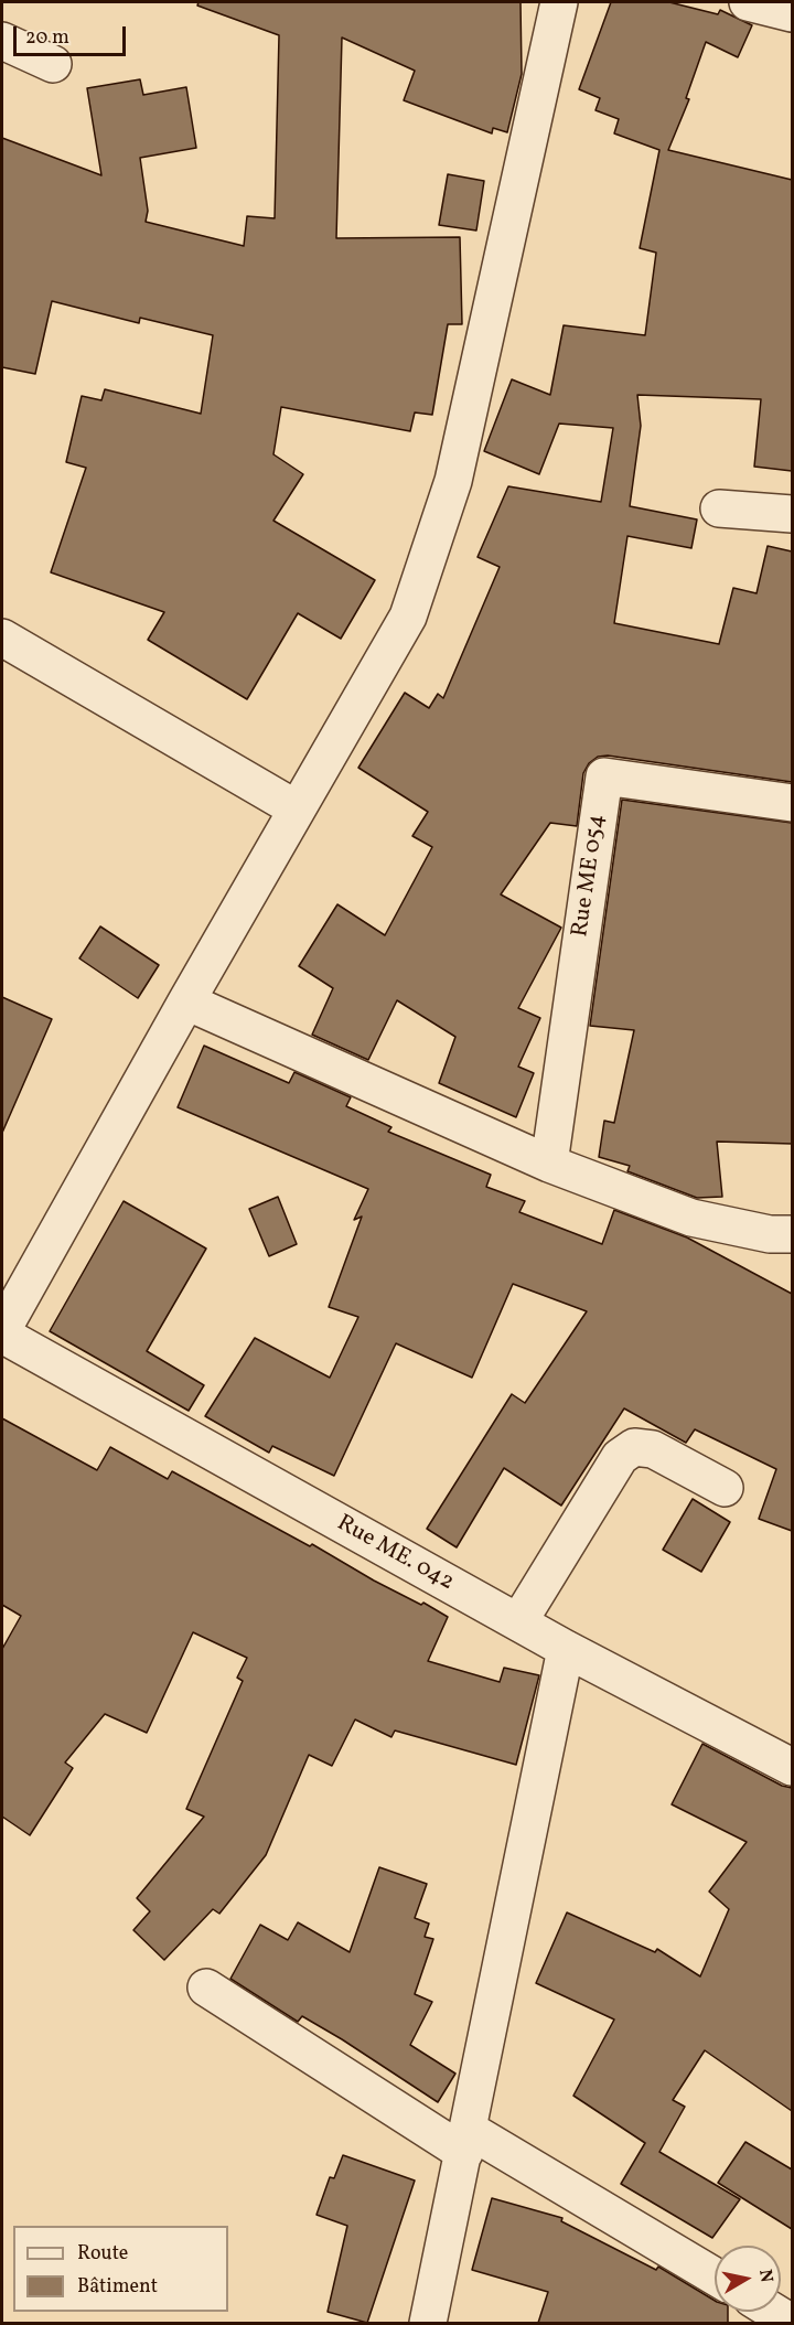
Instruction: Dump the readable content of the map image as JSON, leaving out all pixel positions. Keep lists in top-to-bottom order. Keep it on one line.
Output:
{"streets":{"street":["Rue ME 054","Rue ME. 042"]},"legend":["Route","Bâtiment"],"scale_bar":"20 m","north":"right"}
